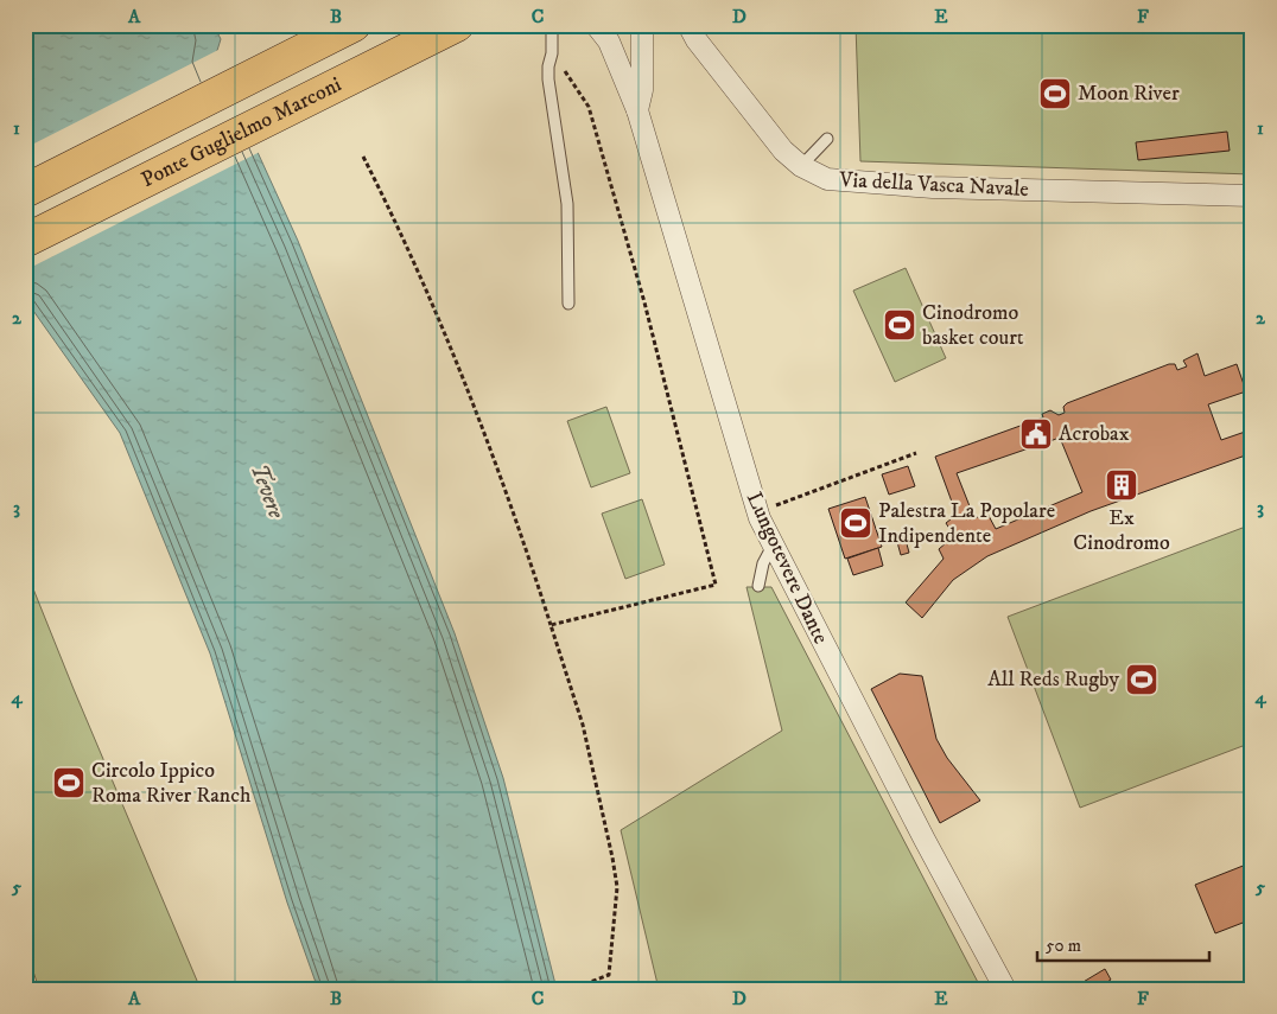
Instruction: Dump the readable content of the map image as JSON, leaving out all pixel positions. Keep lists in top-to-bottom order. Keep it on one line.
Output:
{"streets":{"main road":["Ponte Guglielmo Marconi"],"street":["Via della Vasca Navale","Lungotevere Dante"]},"water":["Tevere"],"places":{"sports":["Moon River","Cinodromo basket court","Palestra La Popolare Indipendente","All Reds Rugby","Circolo Ippico Roma River Ranch"],"public building":["Acrobax"],"building":["Ex Cinodromo"]},"scale_bar":"50 m","grid":{"columns":["A","B","C","D","E","F"],"rows":["1","2","3","4","5"]}}
